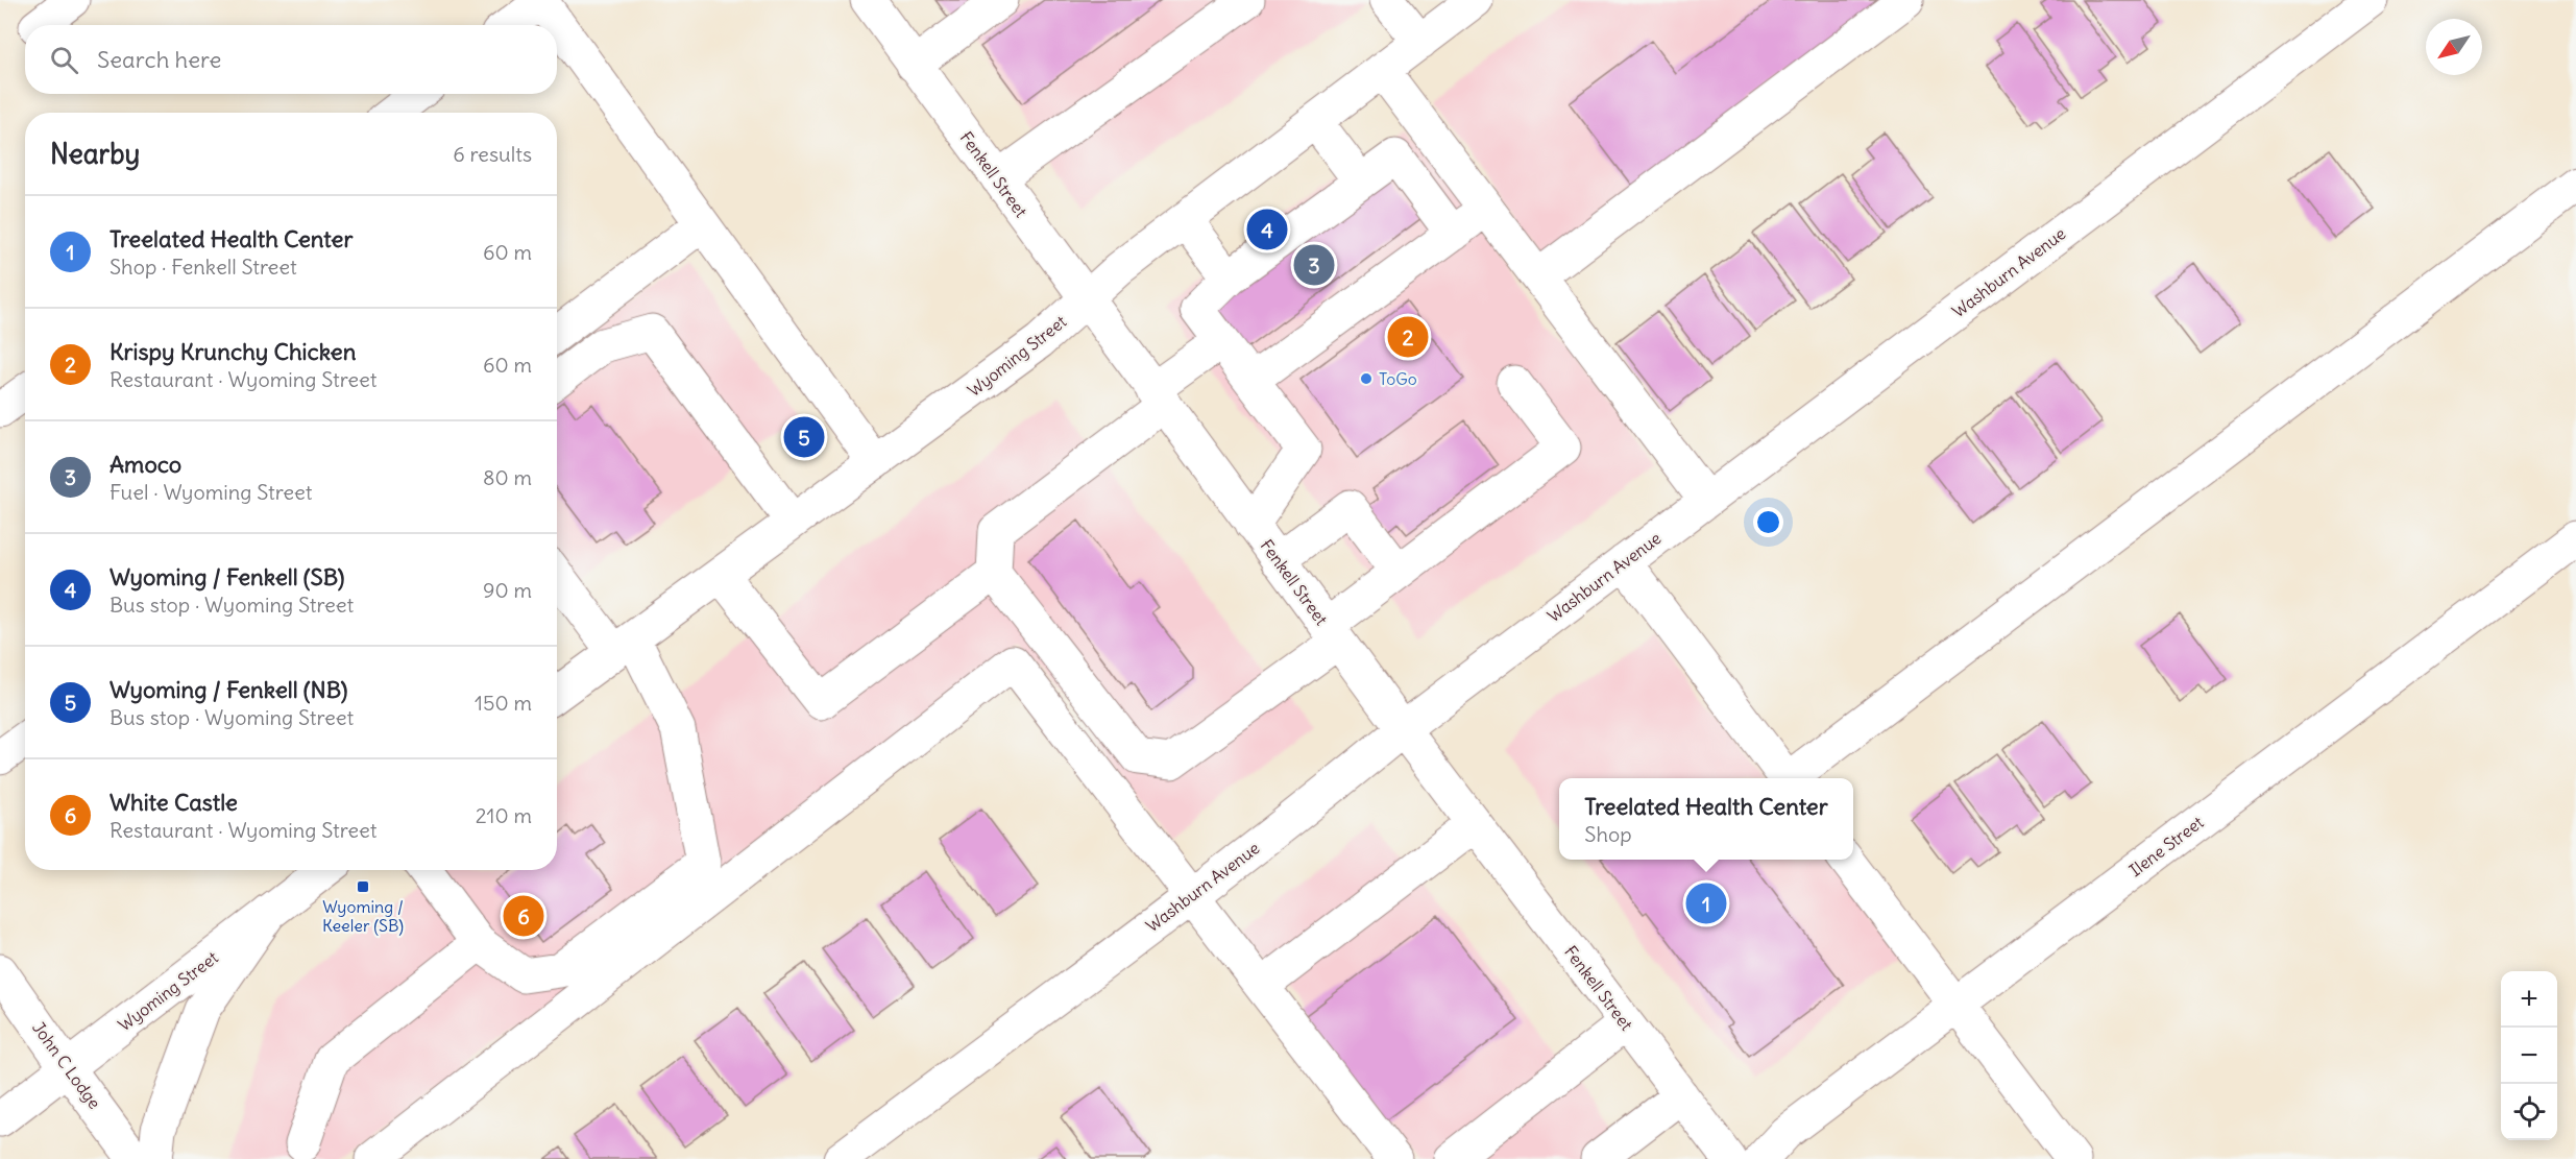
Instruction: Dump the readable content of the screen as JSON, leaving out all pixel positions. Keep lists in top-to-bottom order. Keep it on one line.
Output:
{"streets":{"street":["Fenkell Street","Washburn Avenue","Wyoming Street","Ilene Street","John C Lodge"]},"crossings":[["Fenkell Street","Washburn Avenue"],["Fenkell Street","Wyoming Street"],["Wyoming Street","John C Lodge"]],"places":{"other":["ToGo"],"transit":["Wyoming / Keeler (SB)"]},"north":"bottom left","page":{"search":"Search here","heading":["Nearby","6 results"],"list":[{"mark":"1","name":"Treelated Health Center","note":"Shop · Fenkell Street","value":"60 m"},{"mark":"2","name":"Krispy Krunchy Chicken","note":"Restaurant · Wyoming Street","value":"60 m"},{"mark":"3","name":"Amoco","note":"Fuel · Wyoming Street","value":"80 m"},{"mark":"4","name":"Wyoming / Fenkell (SB)","note":"Bus stop · Wyoming Street","value":"90 m"},{"mark":"5","name":"Wyoming / Fenkell (NB)","note":"Bus stop · Wyoming Street","value":"150 m"},{"mark":"6","name":"White Castle","note":"Restaurant · Wyoming Street","value":"210 m"}],"pins":["4","3","2","5","1","6"],"popup":["Treelated Health Center","Shop"],"map_buttons":["+","−"]}}
